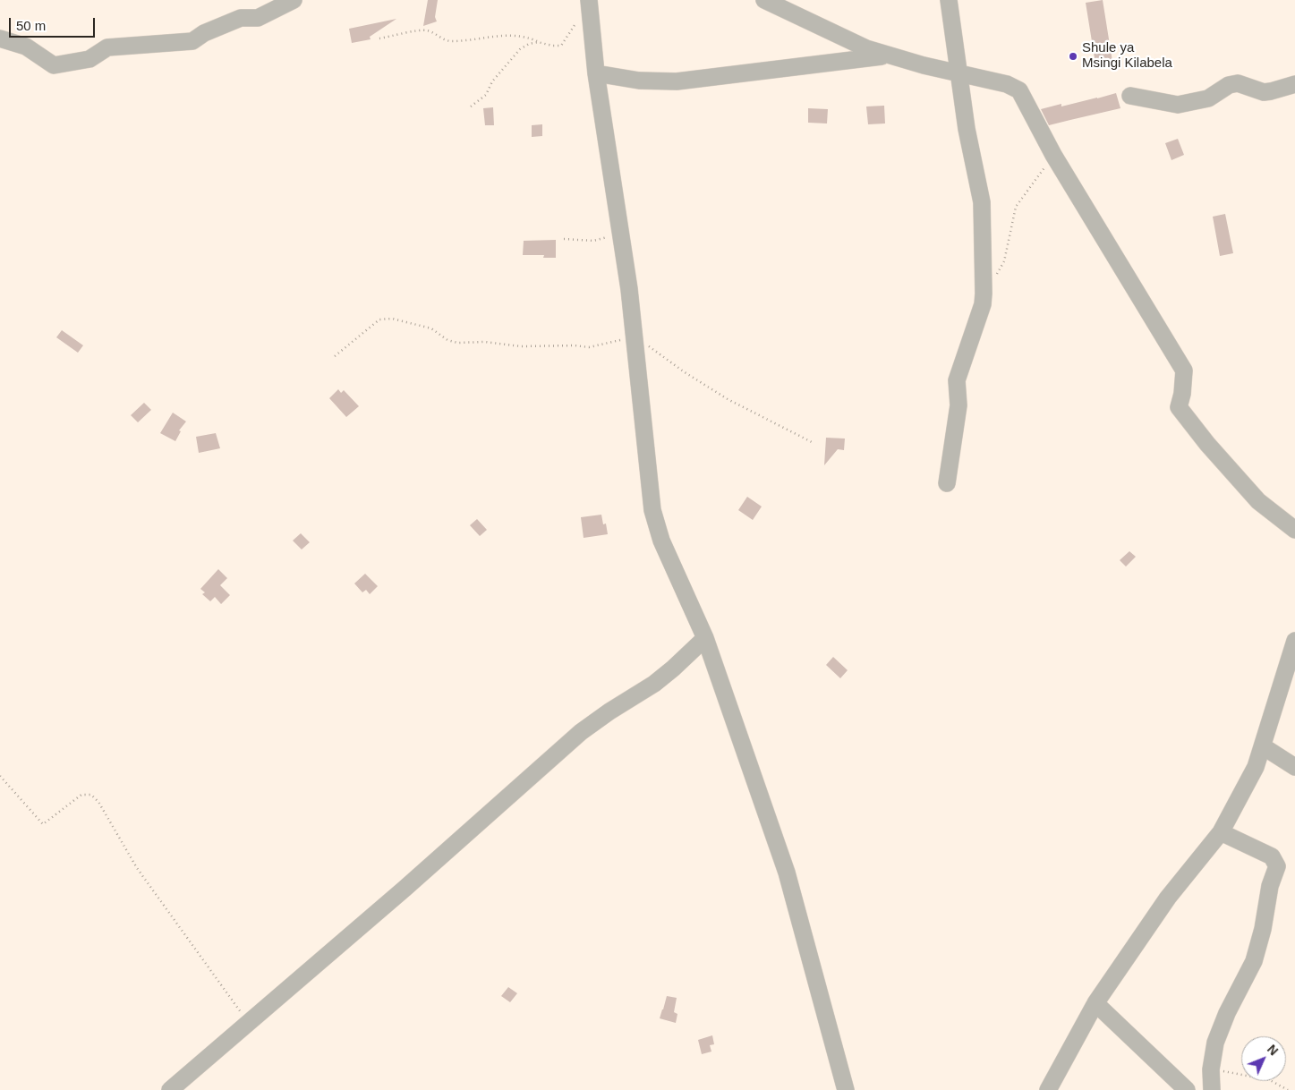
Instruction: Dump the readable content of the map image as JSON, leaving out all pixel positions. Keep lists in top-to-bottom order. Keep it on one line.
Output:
{"places":["Shule ya Msingi Kilabela"],"scale_bar":"50 m","north":"top right"}
